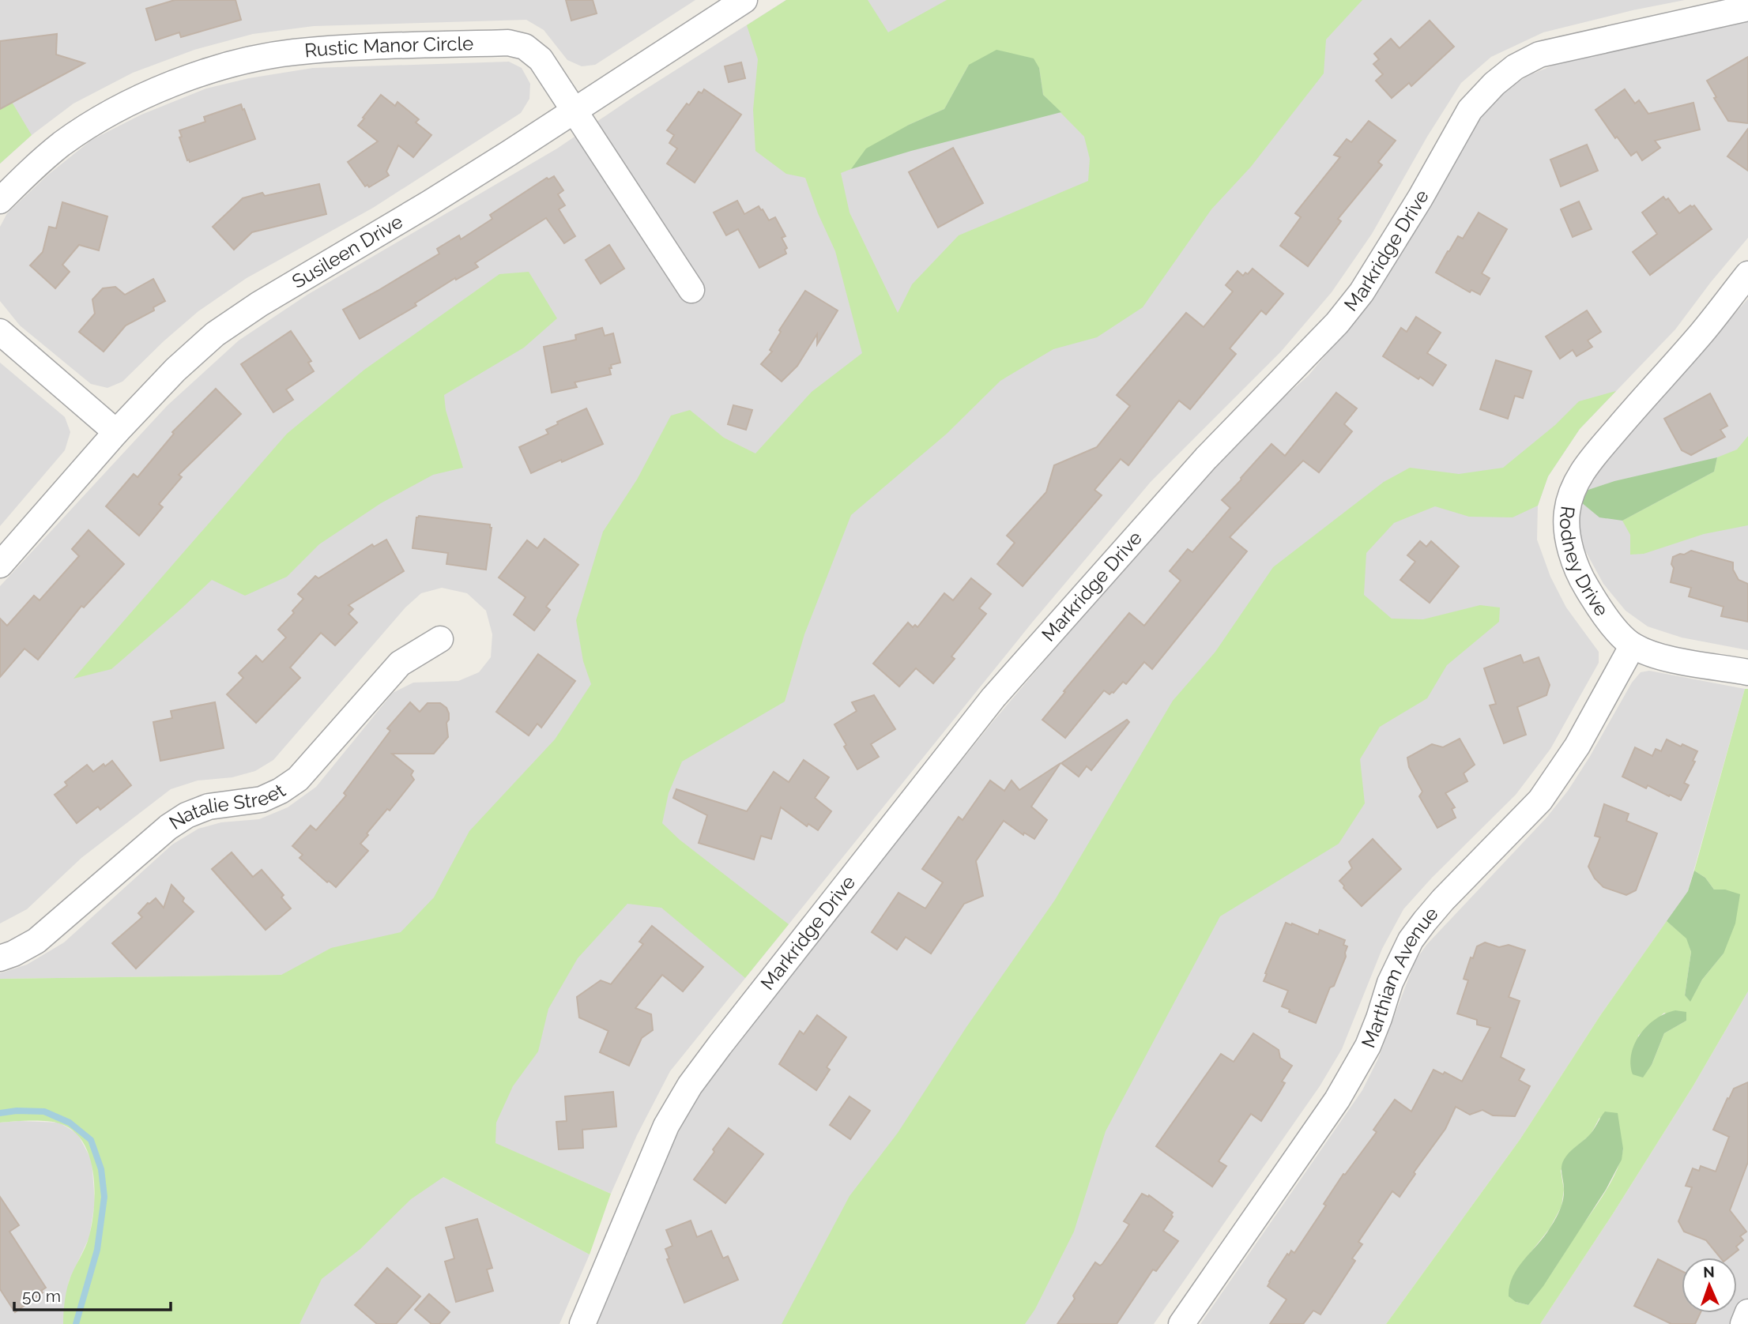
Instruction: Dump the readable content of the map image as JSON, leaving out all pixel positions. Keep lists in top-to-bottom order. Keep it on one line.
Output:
{"streets":{"street":["Rustic Manor Circle","Markridge Drive","Susileen Drive","Rodney Drive","Natalie Street","Marthiam Avenue"]},"crossings":[["Rustic Manor Circle","Susileen Drive"],["Rodney Drive","Marthiam Avenue"]],"scale_bar":"50 m","north":"top"}
